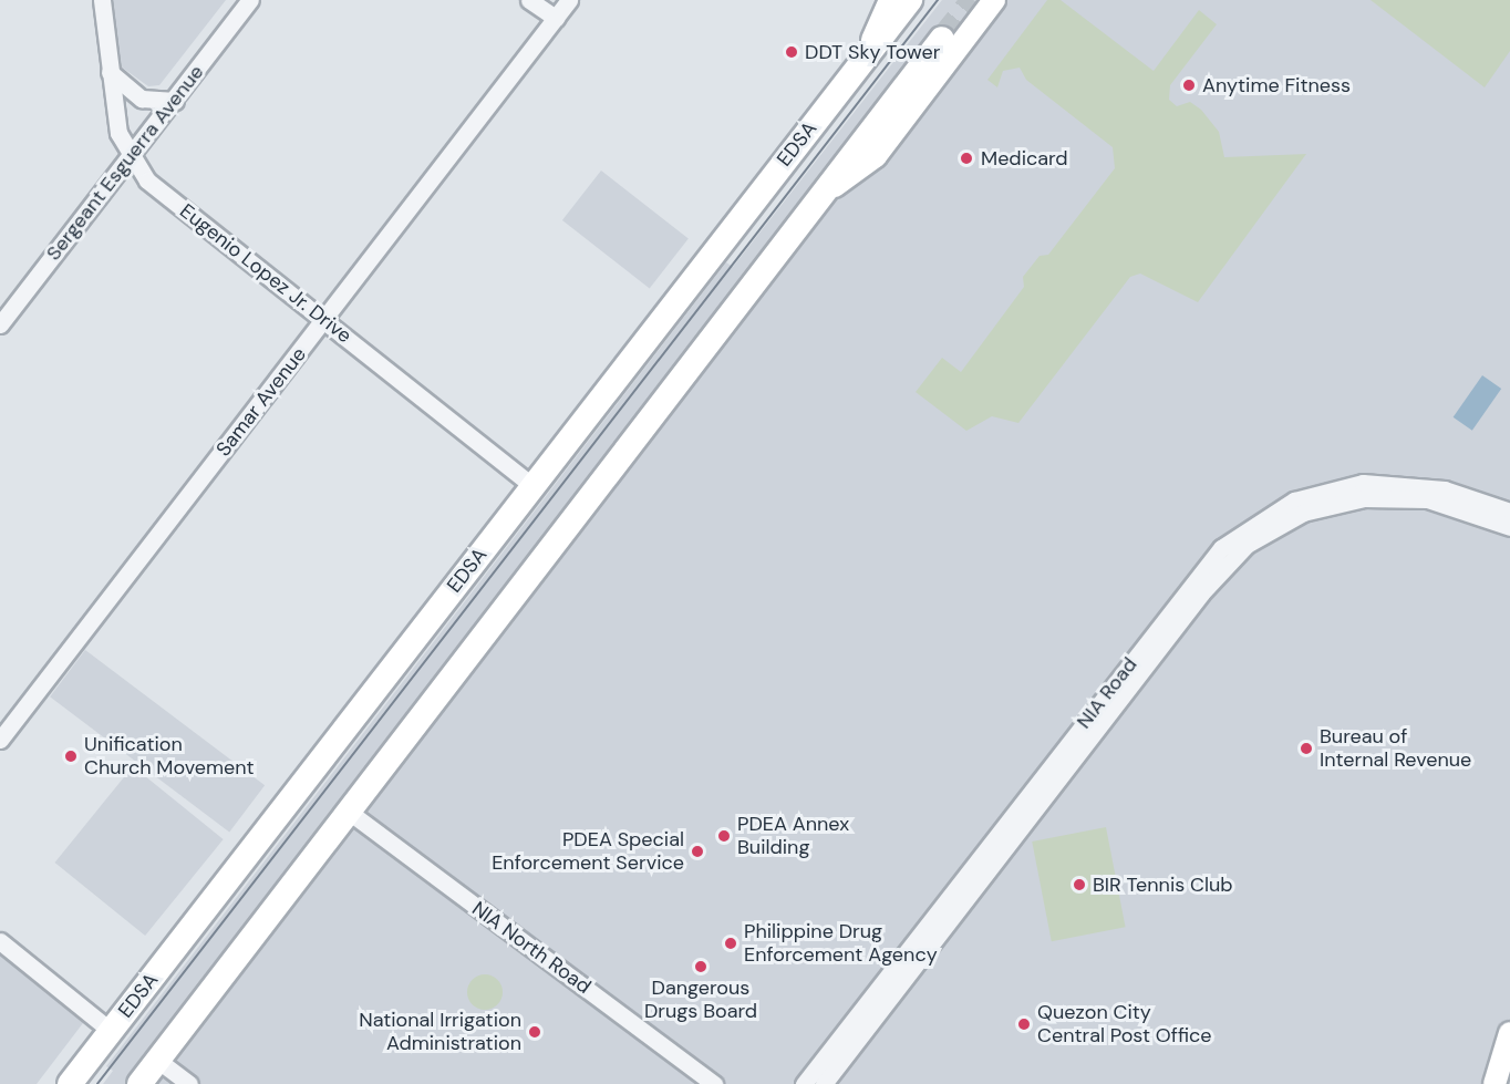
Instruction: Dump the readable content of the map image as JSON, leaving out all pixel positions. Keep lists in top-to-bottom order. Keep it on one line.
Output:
{"streets":{"highway":["EDSA"],"street":["Sergeant Esguerra Avenue","Eugenio Lopez Jr. Drive","Samar Avenue","NIA Road","NIA North Road"]},"crossings":[["EDSA","Eugenio Lopez Jr. Drive"],["Sergeant Esguerra Avenue","Eugenio Lopez Jr. Drive"],["Eugenio Lopez Jr. Drive","Samar Avenue"]],"places":["DDT Sky Tower","Anytime Fitness","Medicard","Bureau of Internal Revenue","Unification Church Movement","PDEA Annex Building","PDEA Special Enforcement Service","BIR Tennis Club","Philippine Drug Enforcement Agency","Dangerous Drugs Board","Quezon City Central Post Office","National Irrigation Administration"]}
